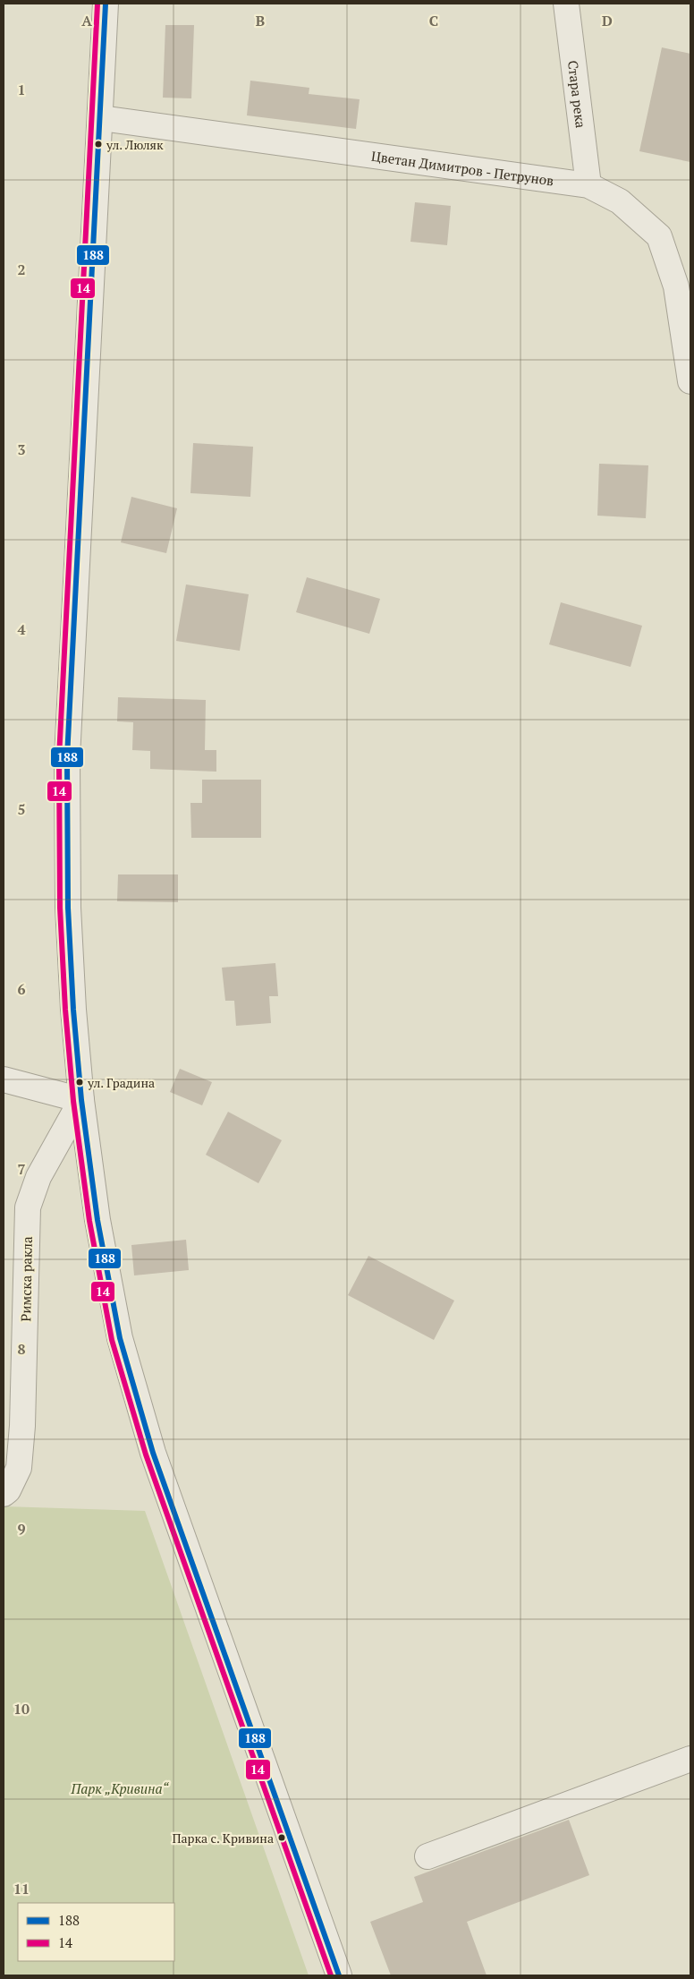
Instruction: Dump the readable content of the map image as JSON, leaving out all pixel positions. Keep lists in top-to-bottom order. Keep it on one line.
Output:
{"streets":{"street":["Стара река","Цветан Димитров - Петрунов","Римска ракла"]},"crossings":[["Стара река","Цветан Димитров - Петрунов"]],"parks":["Парк „Кривина“"],"places":["ул. Люляк","ул. Градина","Парка с. Кривина"],"lines":["transit line 188","transit line 14"],"legend":["188","14"],"grid":{"columns":["A","B","C","D"],"rows":["1","2","3","4","5","6","7","8","9","10","11"]}}
